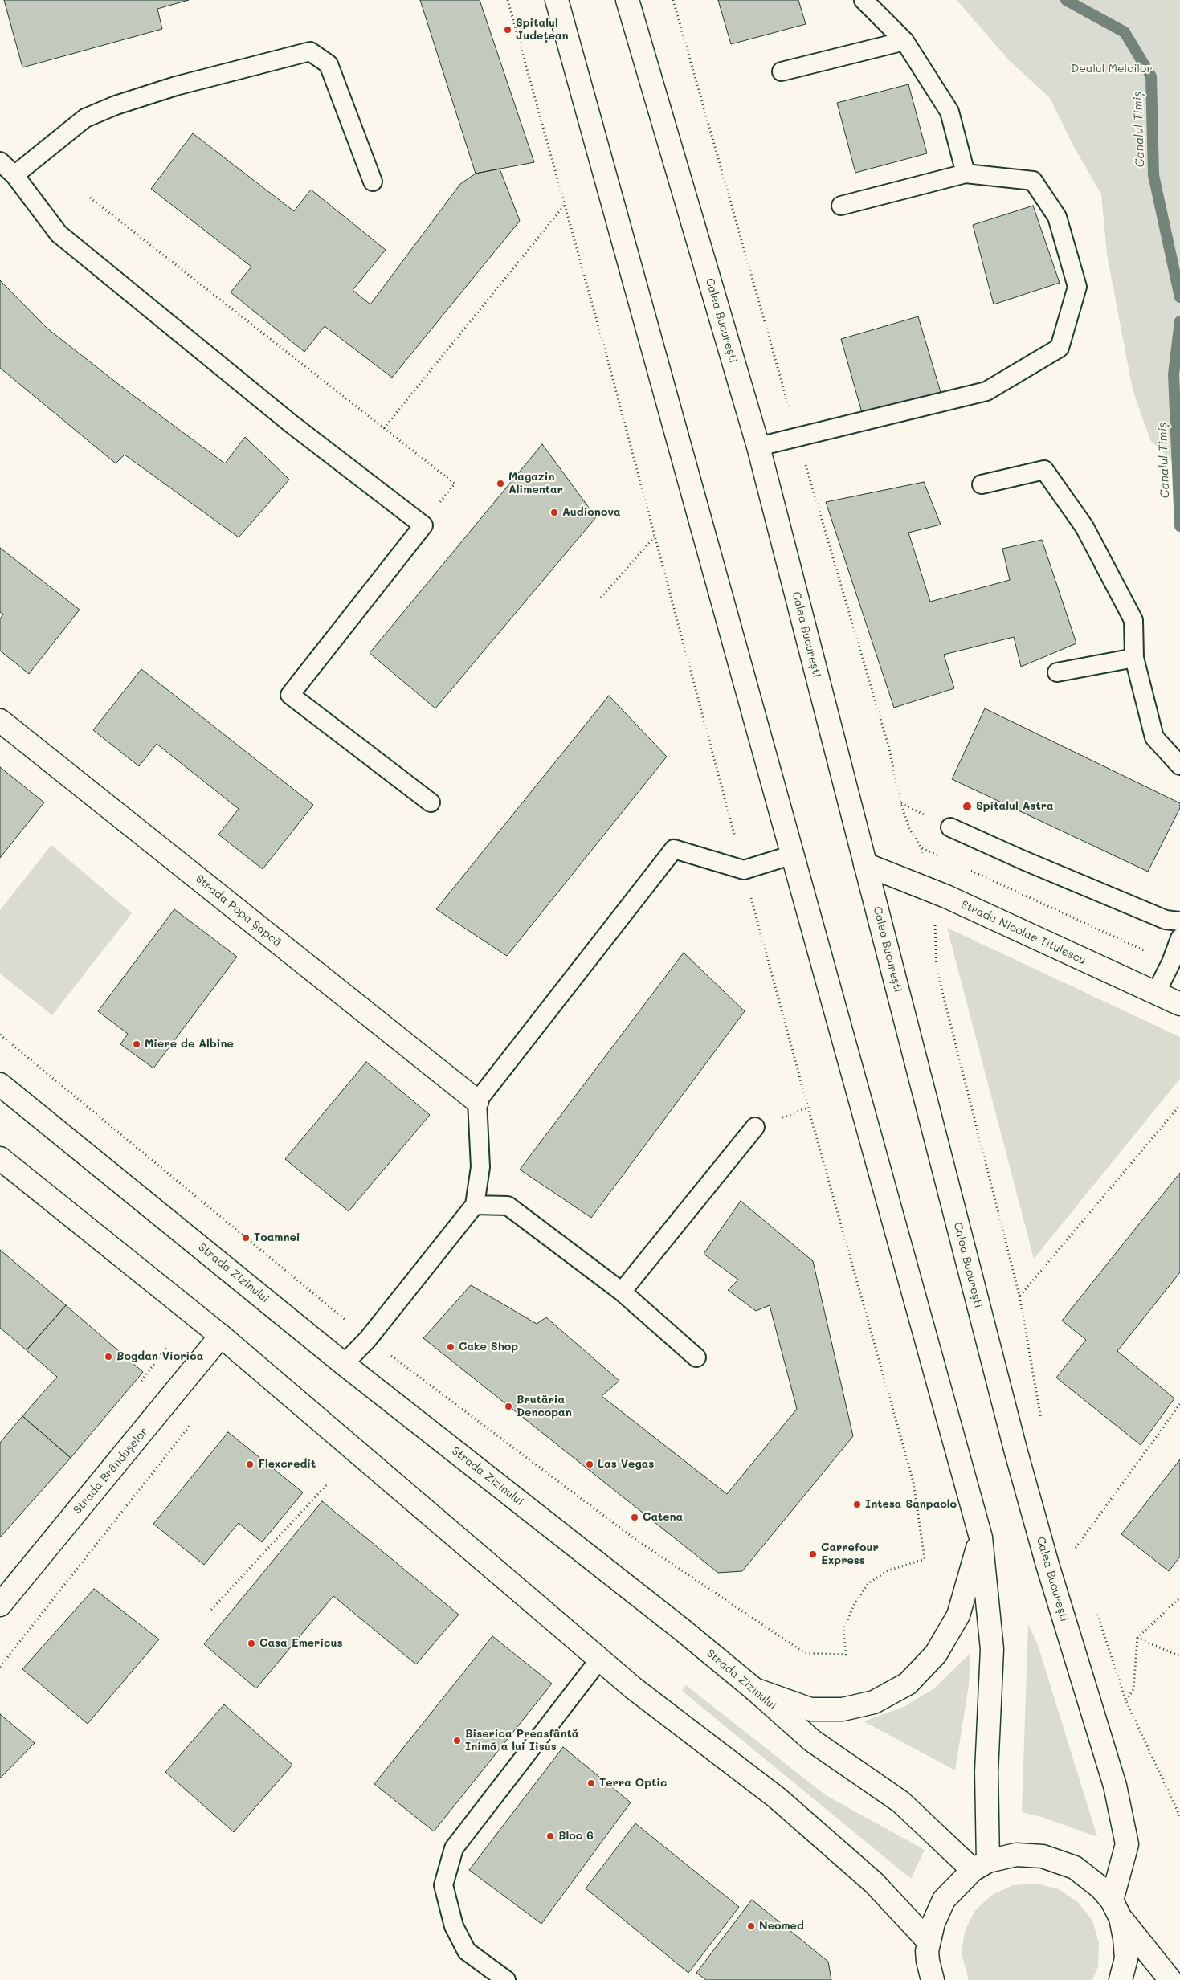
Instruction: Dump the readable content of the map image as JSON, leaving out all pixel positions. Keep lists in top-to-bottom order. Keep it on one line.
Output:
{"streets":{"main road":["Calea București","Strada Popa Șapcă","Strada Nicolae Titulescu","Strada Zizinului","Strada Brândușelor"]},"crossings":[["Calea București","Strada Nicolae Titulescu"]],"water":["Canalul Timiș"],"parks":["Dealul Melcilor"],"places":["Spitalul Județean","Magazin Alimentar","Audionova","Spitalul Astra","Miere de Albine","Toamnei","Cake Shop","Bogdan Viorica","Brutăria Dencopan","Flexcredit","Las Vegas","Intesa Sanpaolo","Catena","Carrefour Express","Casa Emericus","Biserica Preasfântă Inimă a lui Iisus","Terra Optic","Bloc 6","Neomed"]}
